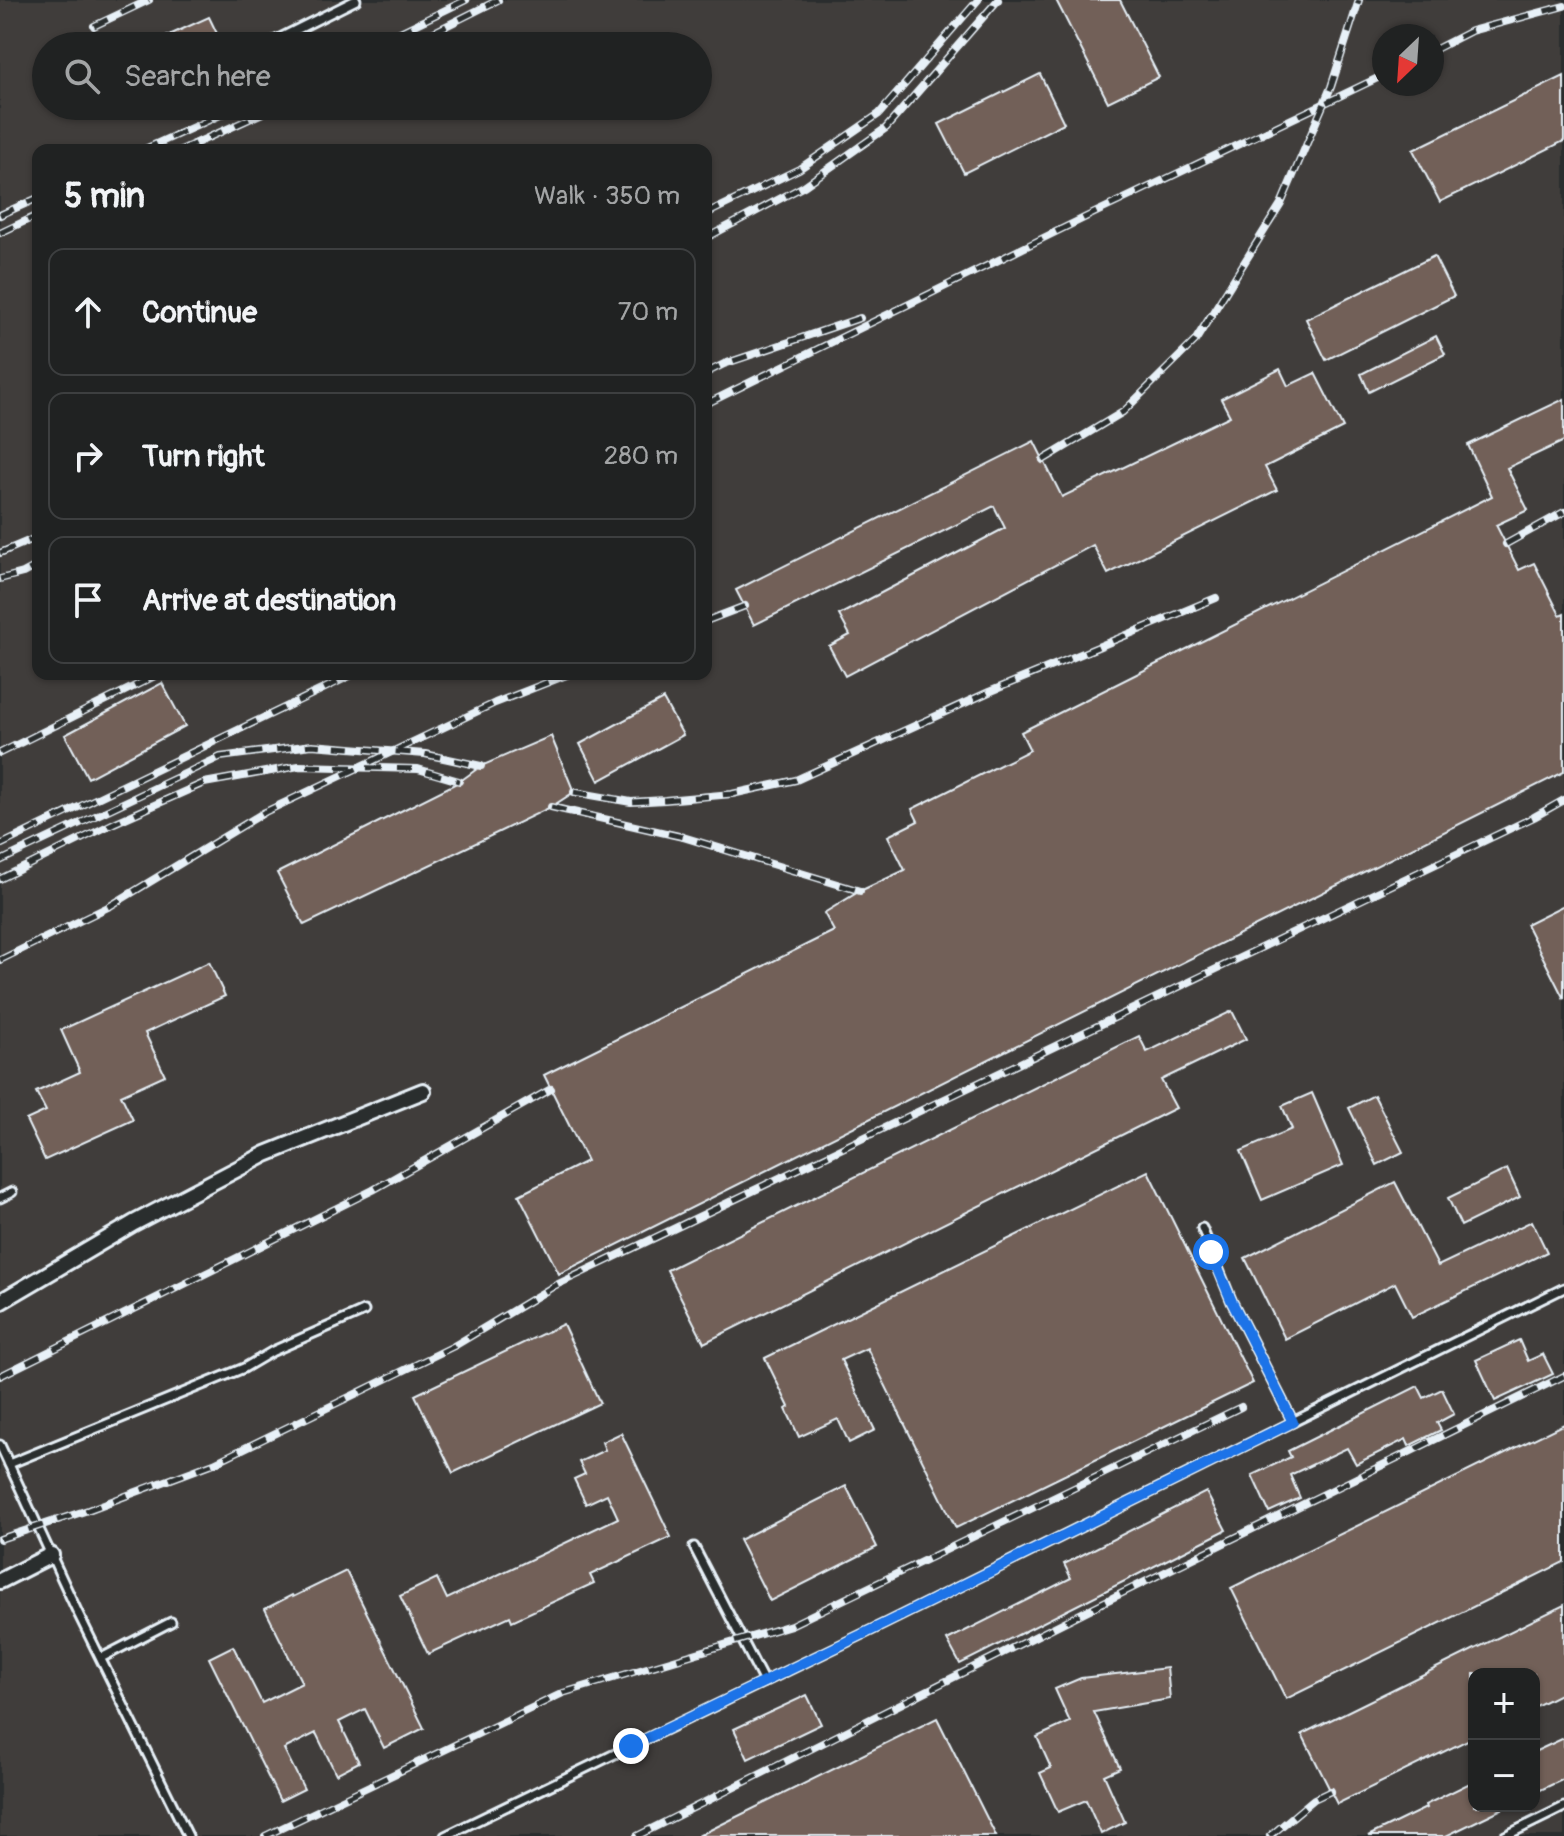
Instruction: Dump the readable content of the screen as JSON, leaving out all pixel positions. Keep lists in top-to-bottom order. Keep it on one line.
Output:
{"north":"bottom left","page":{"search":"Search here","heading":["5 min","Walk · 350 m"],"list":[["Continue","70 m"],["Turn right","280 m"],"Arrive at destination"],"map_buttons":["+","−"]}}
